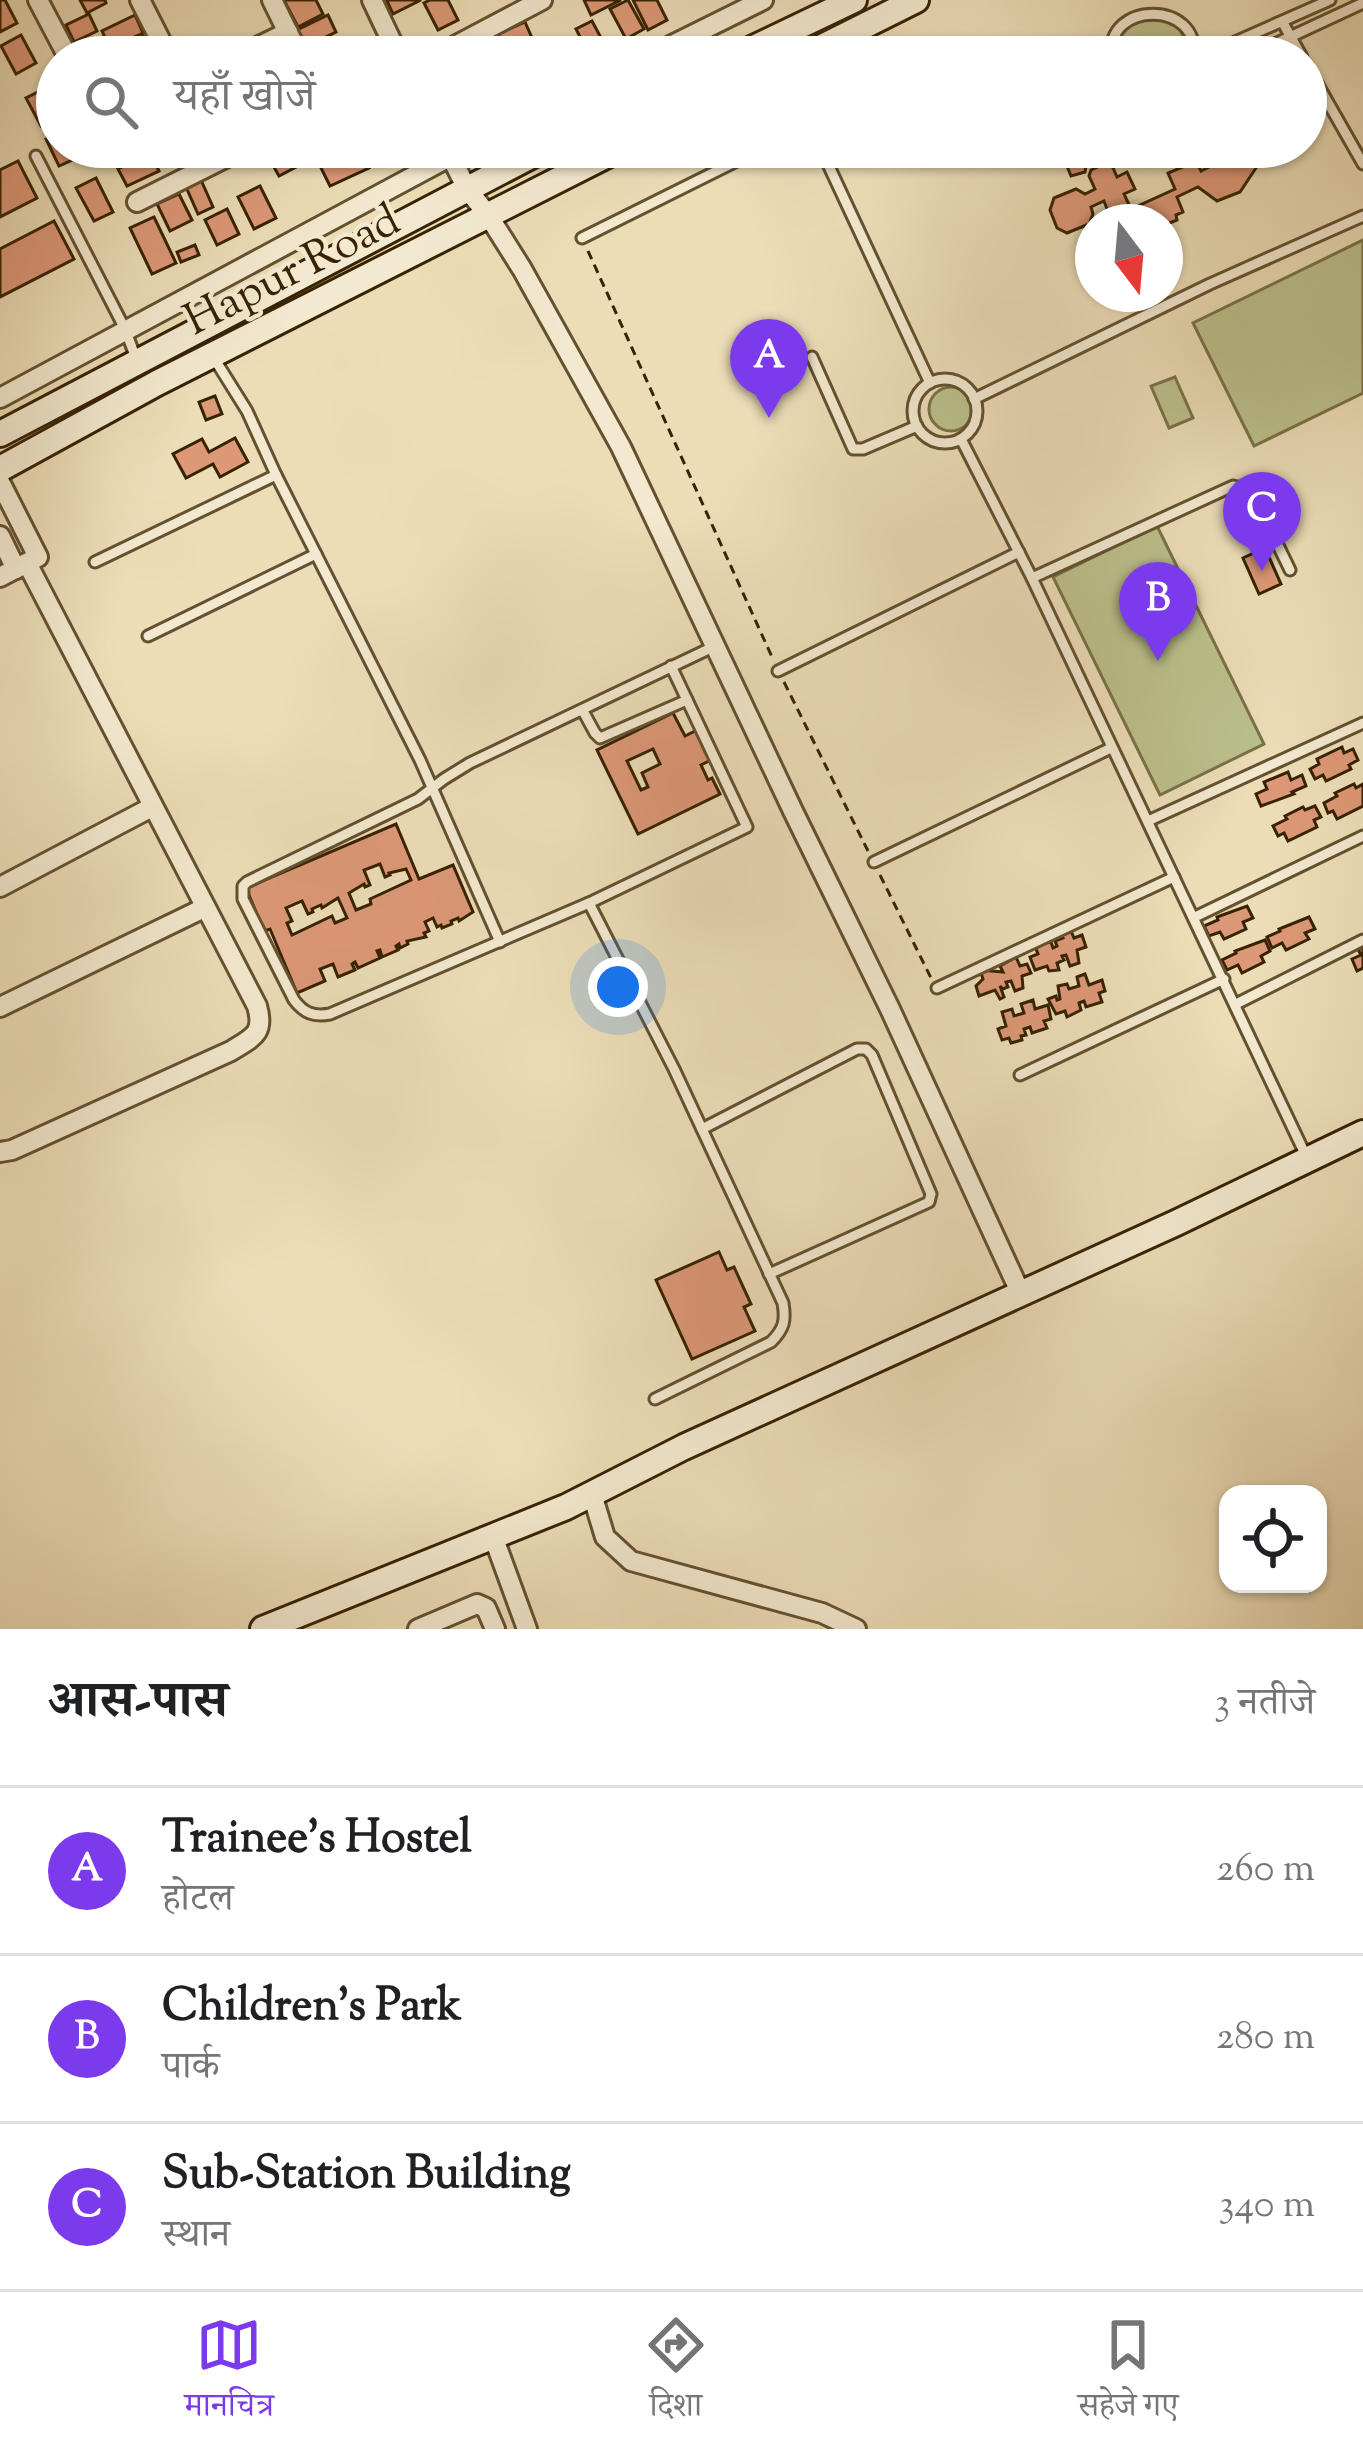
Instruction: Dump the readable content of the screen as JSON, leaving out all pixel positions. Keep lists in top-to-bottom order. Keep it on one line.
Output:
{"streets":{"main road":["Hapur Road"]},"north":"bottom","page":{"search":"यहाँ खोजें","pins":["A","C","B"],"heading":["आस-पास","3 नतीजे"],"list":[{"mark":"A","name":"Trainee's Hostel","note":"होटल","value":"260 m"},{"mark":"B","name":"Children's Park","note":"पार्क","value":"280 m"},{"mark":"C","name":"Sub-Station Building","note":"स्थान","value":"340 m"}],"nav":["मानचित्र","दिशा","सहेजे गए"]}}
